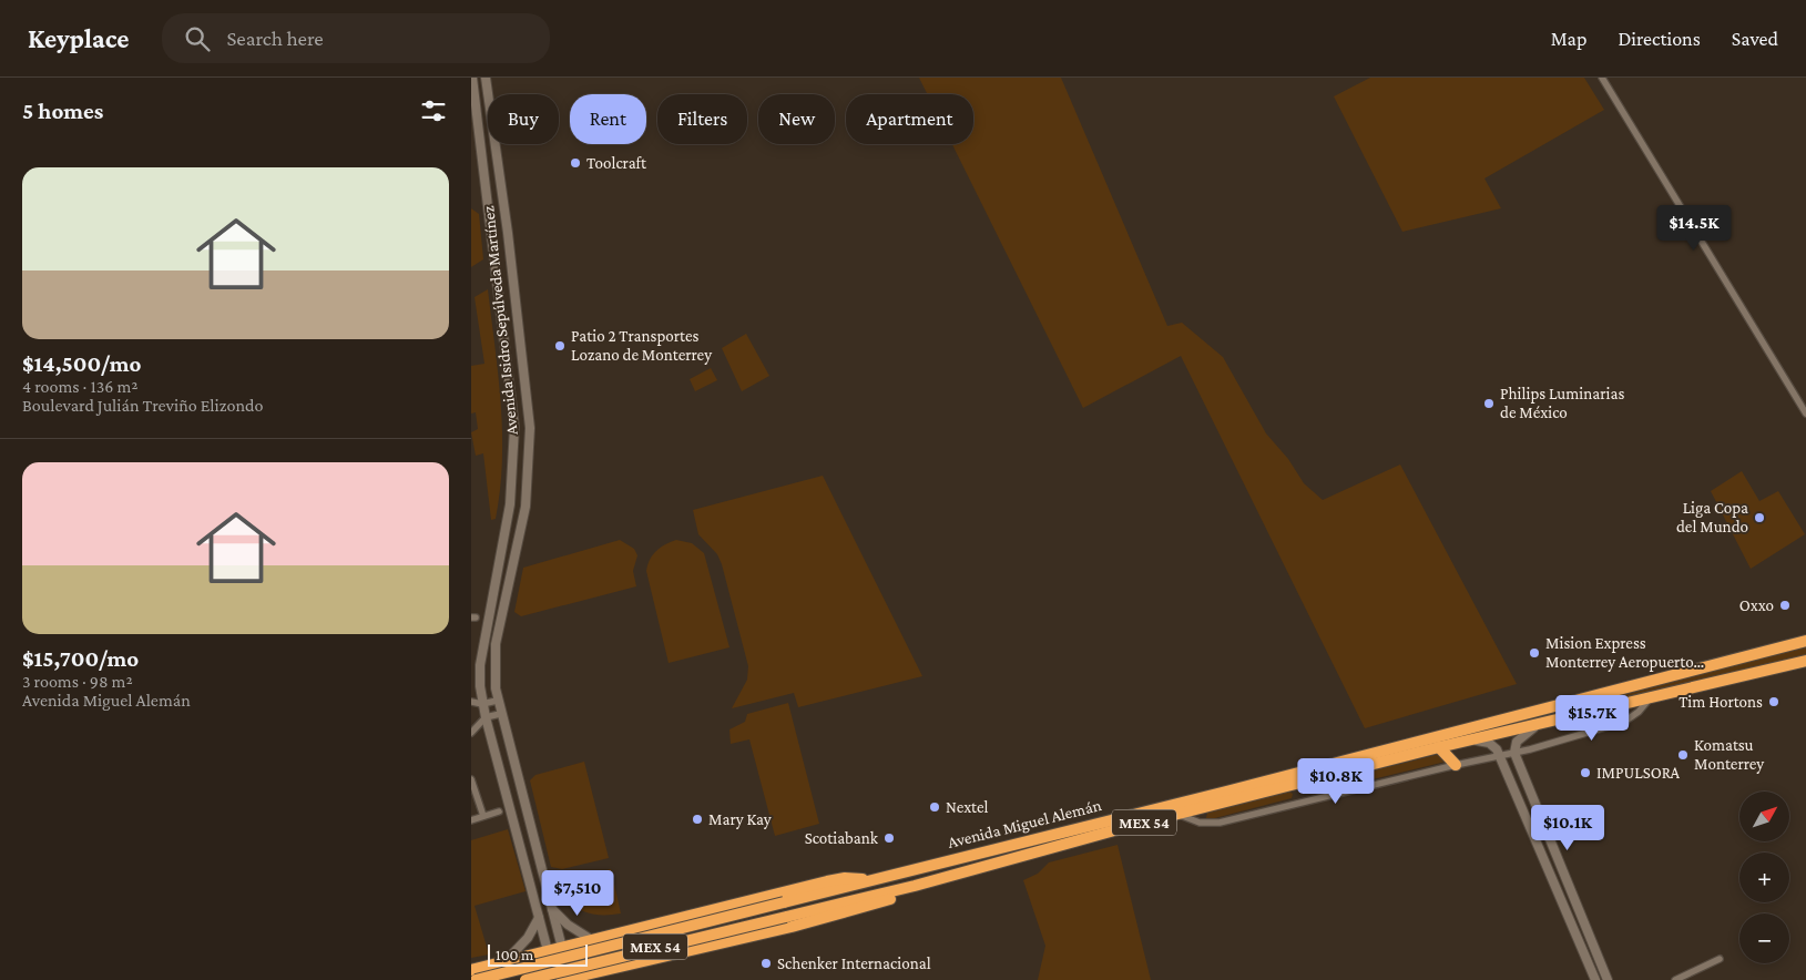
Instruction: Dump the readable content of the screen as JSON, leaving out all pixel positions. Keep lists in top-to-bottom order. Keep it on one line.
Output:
{"streets":{"highway":["MEX 54","Avenida Miguel Alemán"],"main road":["Avenida Isidro Sepúlveda Martínez"]},"places":["Toolcraft","Patio 2 Transportes Lozano de Monterrey","Philips Luminarias de México","Liga Copa del Mundo","Oxxo","Mision Express Monterrey Aeropuerto…","Tim Hortons","Komatsu Monterrey","IMPULSORA","Nextel","Mary Kay","Scotiabank","Schenker Internacional"],"scale_bar":"100 m","north":"top right","page":{"header":"Keyplace","search":"Search here","nav":["Map","Directions","Saved"],"heading":"5 homes","chip":["Buy","Rent","Filters","New","Apartment"],"list":[{"name":"$14,500/mo","note":"4 rooms · 136 m² · Boulevard Julián Treviño Elizondo"},{"name":"$15,700/mo","note":"3 rooms · 98 m² · Avenida Miguel Alemán"}],"price":["$14.5K","$15.7K","$10.8K","$10.1K","$7,510"],"map_buttons":["+","−"],"scale":"100 m"}}
